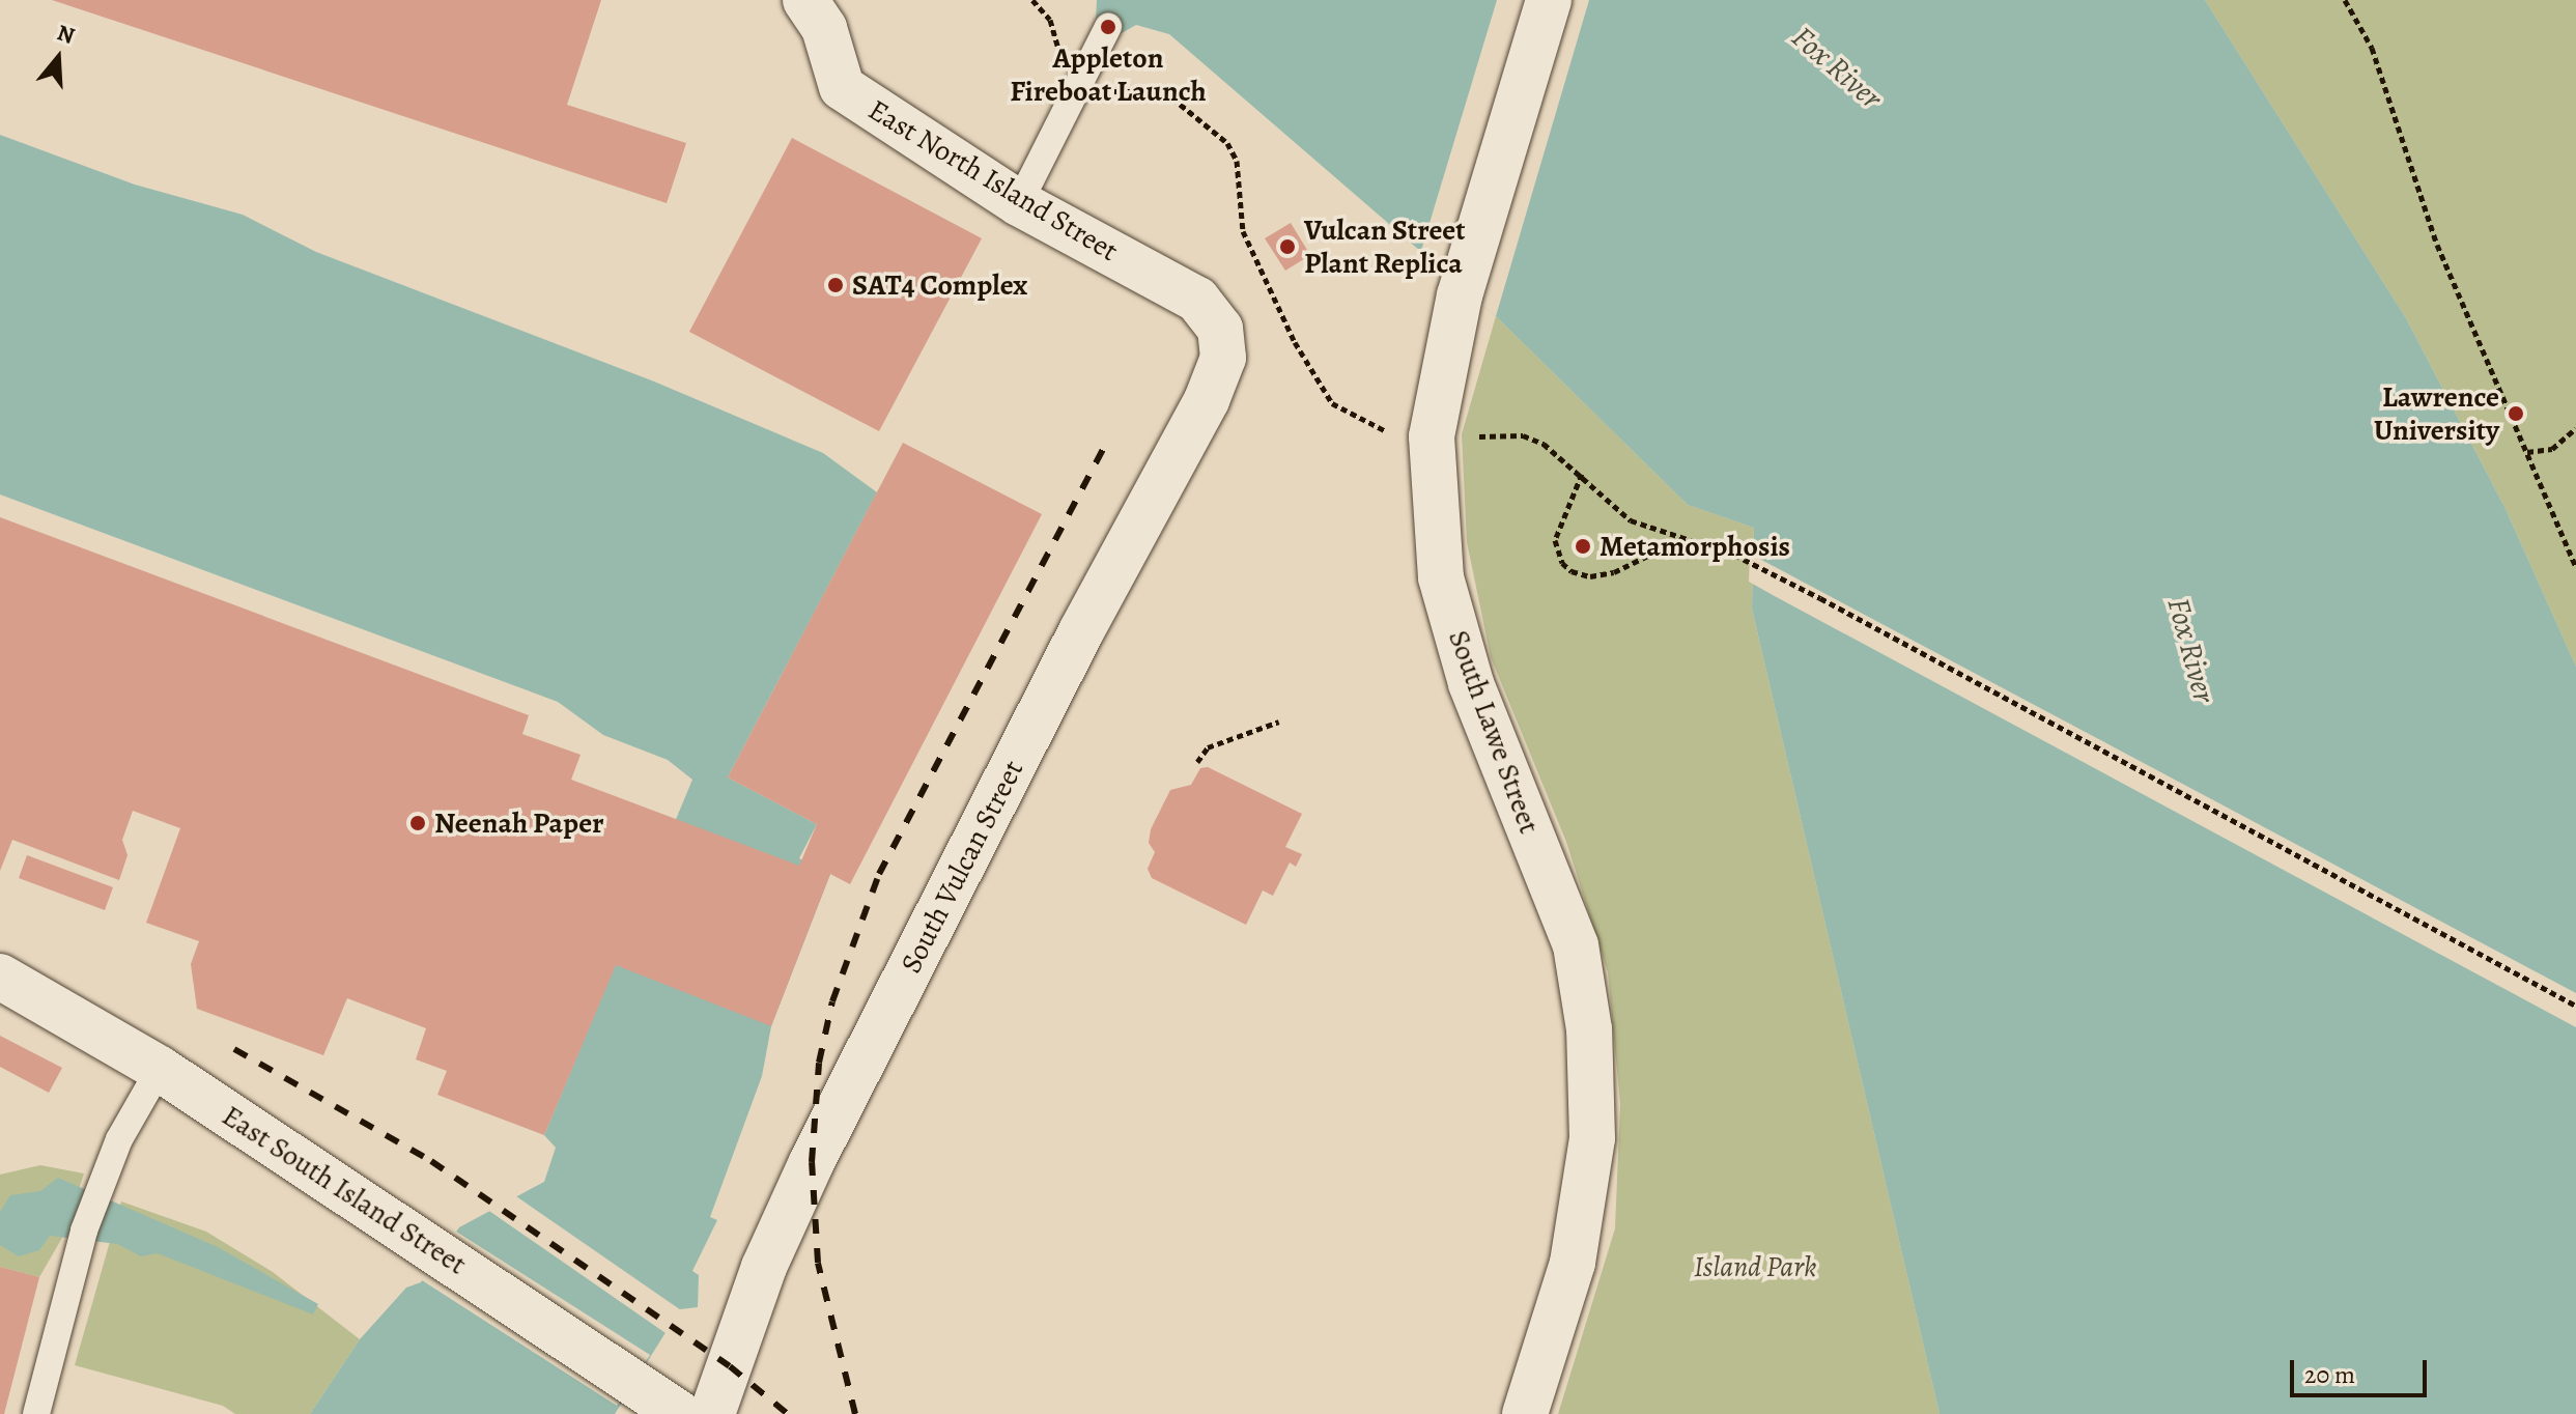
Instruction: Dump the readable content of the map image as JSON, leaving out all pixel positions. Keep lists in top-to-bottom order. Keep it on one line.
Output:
{"streets":{"street":["East North Island Street","South Lawe Street","South Vulcan Street","East South Island Street"]},"crossings":[["East North Island Street","South Vulcan Street"]],"water":["Fox River"],"parks":["Island Park"],"places":["Appleton Fireboat Launch","Vulcan Street Plant Replica","SAT4 Complex","Lawrence University","Metamorphosis","Neenah Paper"],"scale_bar":"20 m","north":"top"}
